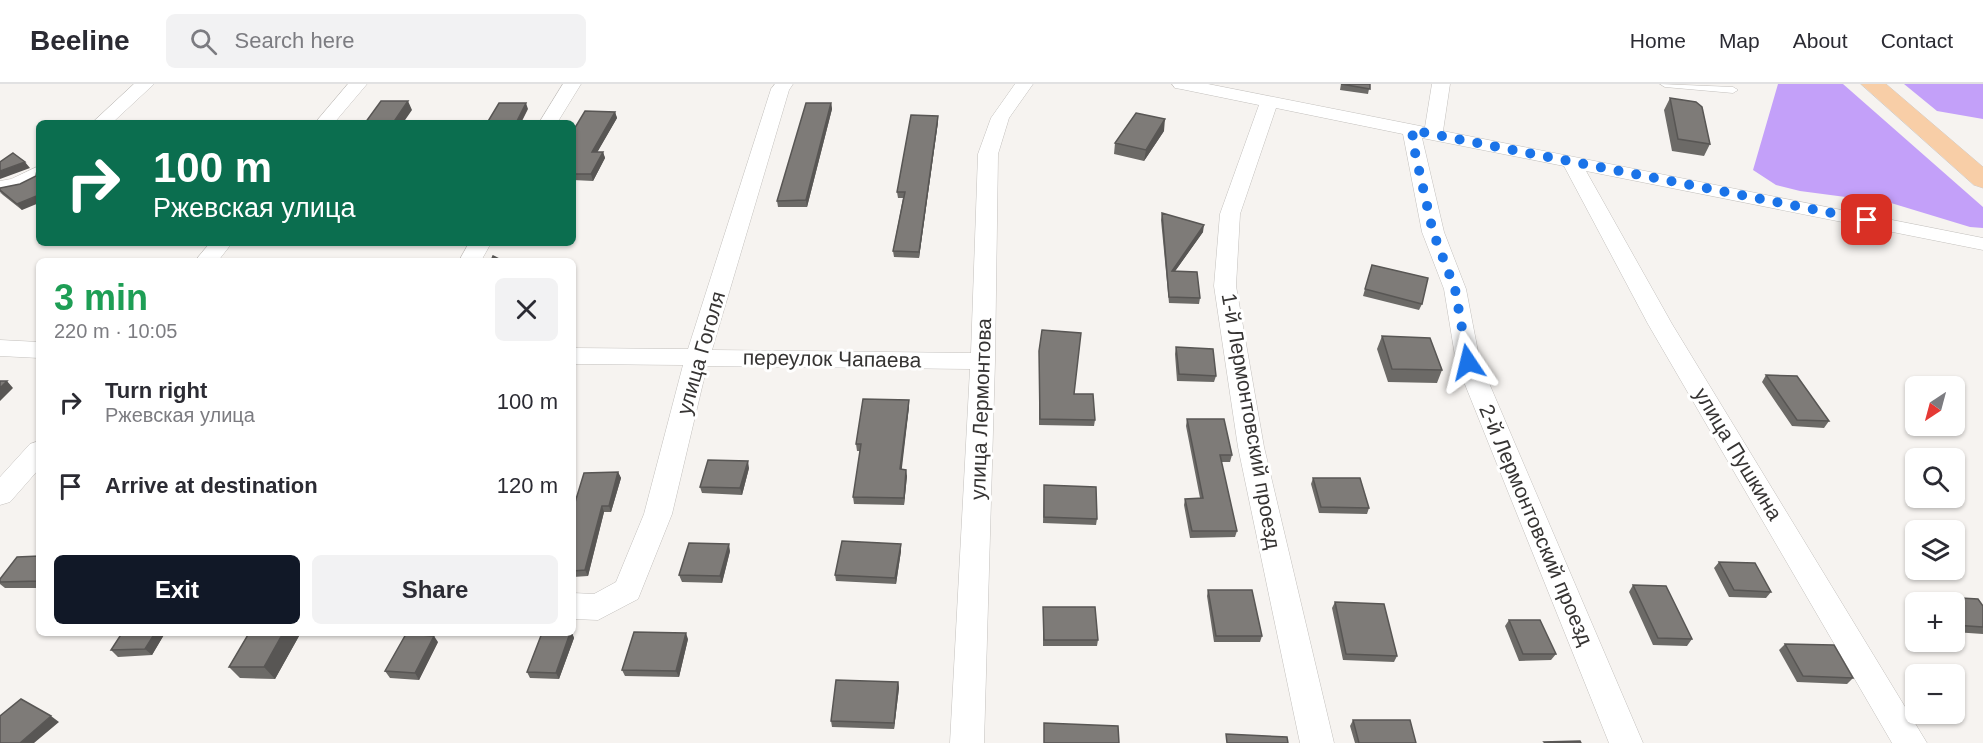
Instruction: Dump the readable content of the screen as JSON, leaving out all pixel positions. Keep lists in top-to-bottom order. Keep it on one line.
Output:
{"streets":{"street":["улица Гоголя","переулок Чапаева","улица Лермонтова","1-й Лермонтовский проезд","улица Пушкина","2-й Лермонтовский проезд"]},"crossings":[["улица Гоголя","переулок Чапаева"],["переулок Чапаева","улица Лермонтова"]],"north":"bottom left","page":{"header":"Beeline","search":"Search here","nav":["Home","Map","About","Contact"],"turn":["100 m","Ржевская улица"],"heading":["3 min","220 m · 10:05"],"list":[{"name":"Turn right","note":"Ржевская улица","value":"100 m"},{"name":"Arrive at destination","value":"120 m"}],"map_buttons":["+","−"],"buttons":["Exit","Share"]}}
